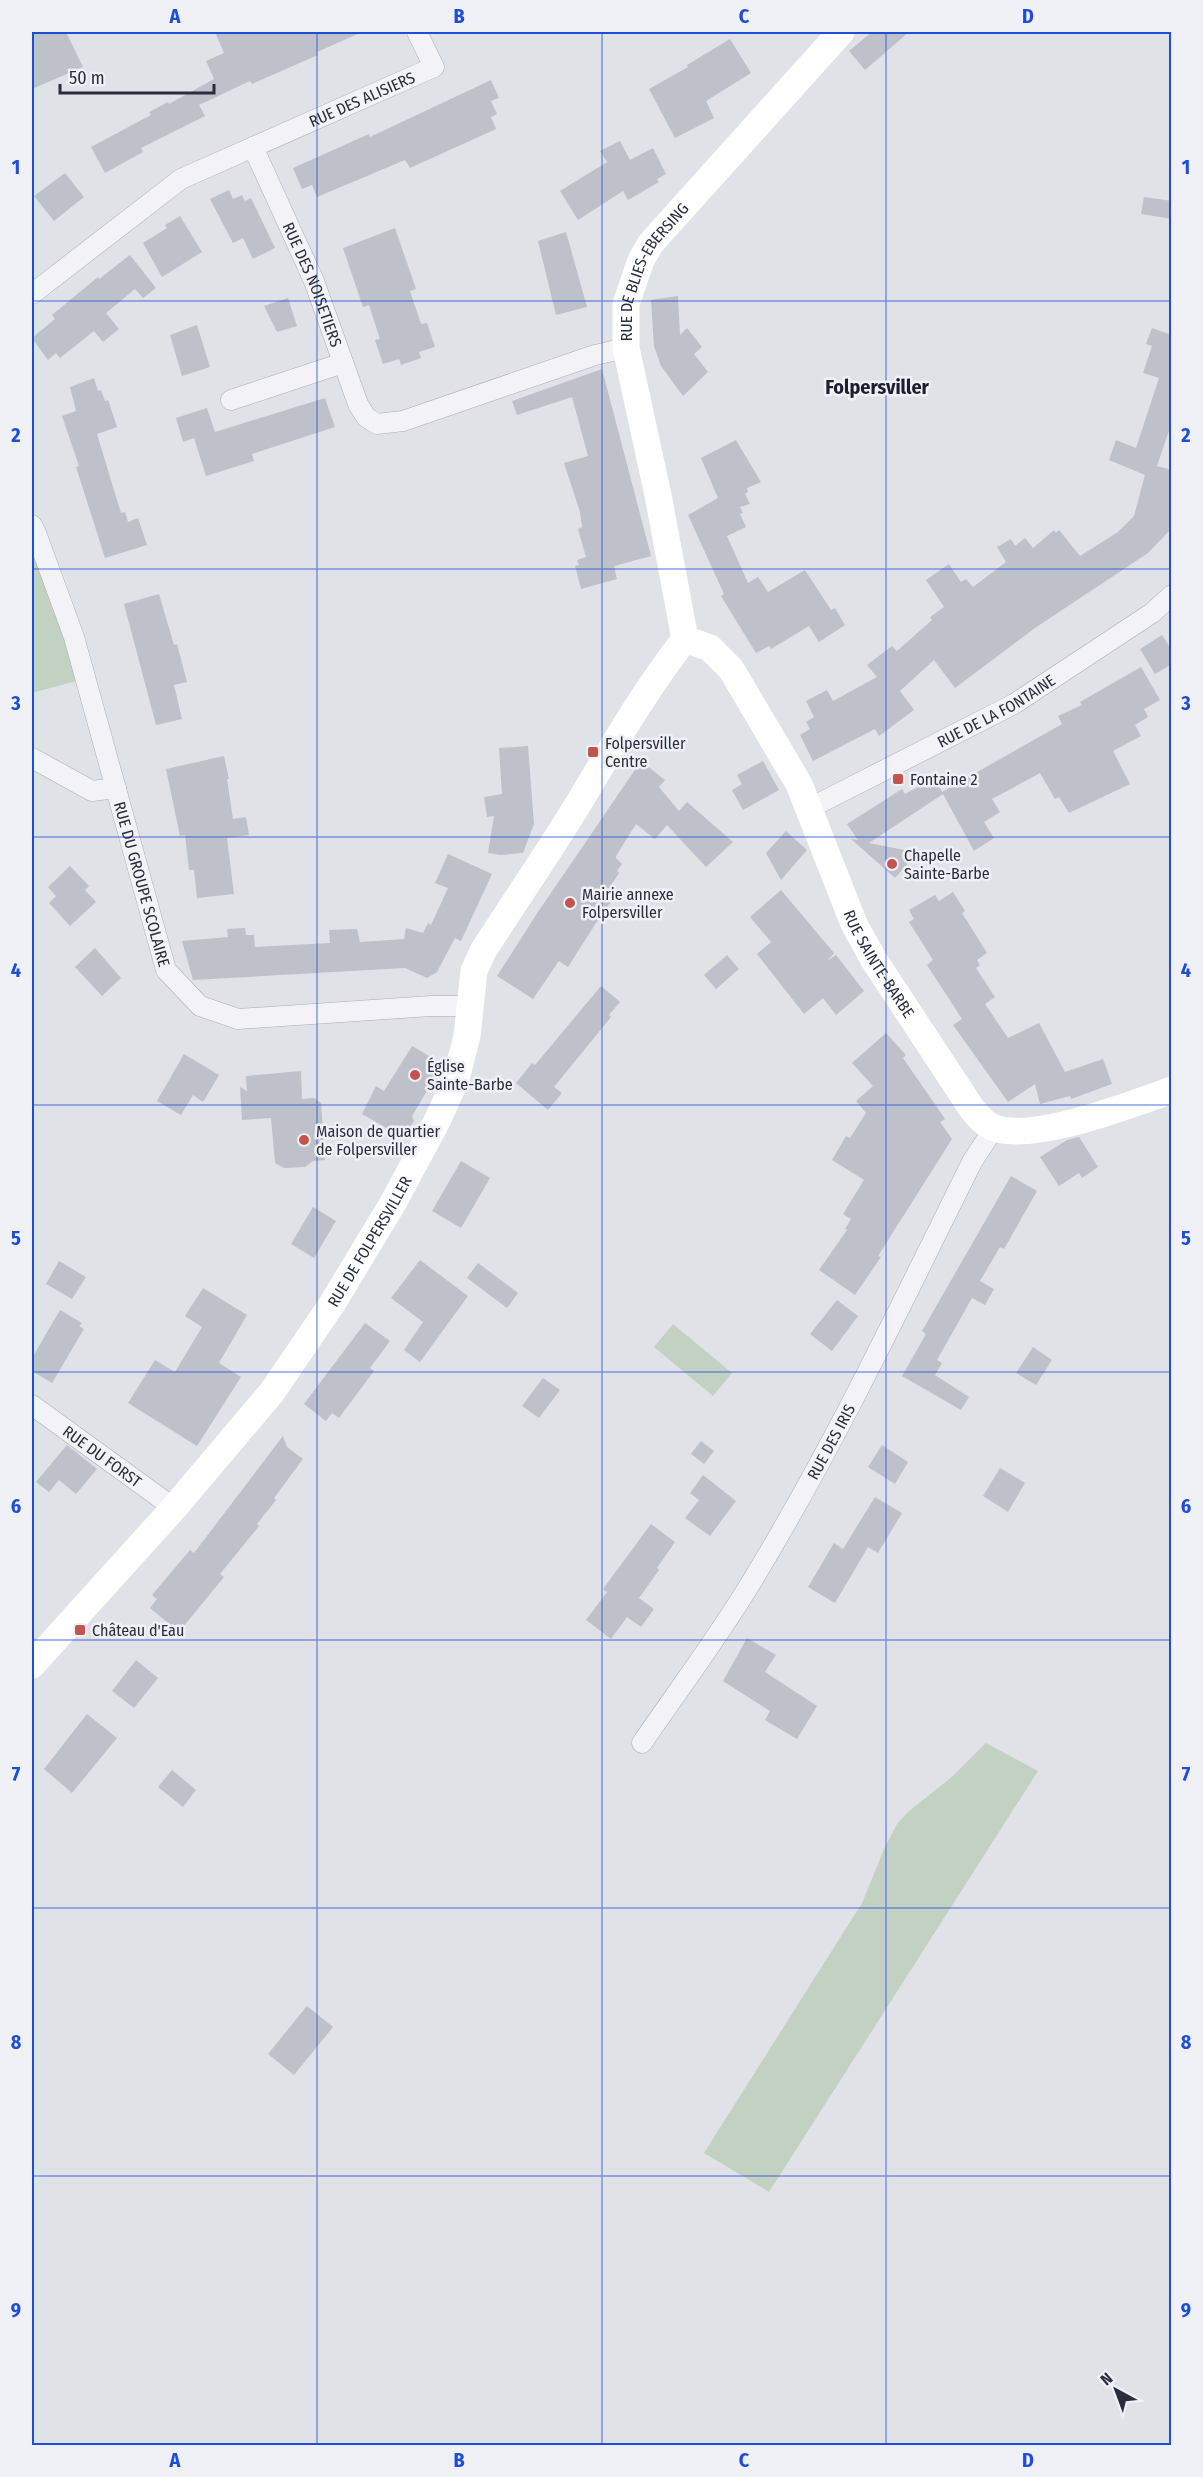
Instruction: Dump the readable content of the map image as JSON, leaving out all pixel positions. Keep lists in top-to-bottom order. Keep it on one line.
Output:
{"streets":{"street":["RUE DES ALISIERS","RUE DE BLIES-EBERSING","RUE DES NOISETIERS","RUE DE LA FONTAINE","RUE DU GROUPE SCOLAIRE","RUE SAINTE-BARBE","RUE DE FOLPERSVILLER","RUE DES IRIS","RUE DU FORST"]},"crossings":[["RUE DES ALISIERS","RUE DES NOISETIERS"],["RUE DE BLIES-EBERSING","RUE DES NOISETIERS"],["RUE DE BLIES-EBERSING","RUE SAINTE-BARBE"],["RUE DE BLIES-EBERSING","RUE DE FOLPERSVILLER"],["RUE DE LA FONTAINE","RUE SAINTE-BARBE"],["RUE DU GROUPE SCOLAIRE","RUE DE FOLPERSVILLER"],["RUE SAINTE-BARBE","RUE DE FOLPERSVILLER"],["RUE SAINTE-BARBE","RUE DES IRIS"],["RUE DE FOLPERSVILLER","RUE DU FORST"]],"districts":["Folpersviller"],"places":{"transit":["Folpersviller Centre","Fontaine 2","Château d'Eau"],"other":["Chapelle Sainte-Barbe","Mairie annexe Folpersviller","Église Sainte-Barbe","Maison de quartier de Folpersviller"]},"scale_bar":"50 m","north":"top left","grid":{"columns":["A","B","C","D"],"rows":["1","2","3","4","5","6","7","8","9"]}}
